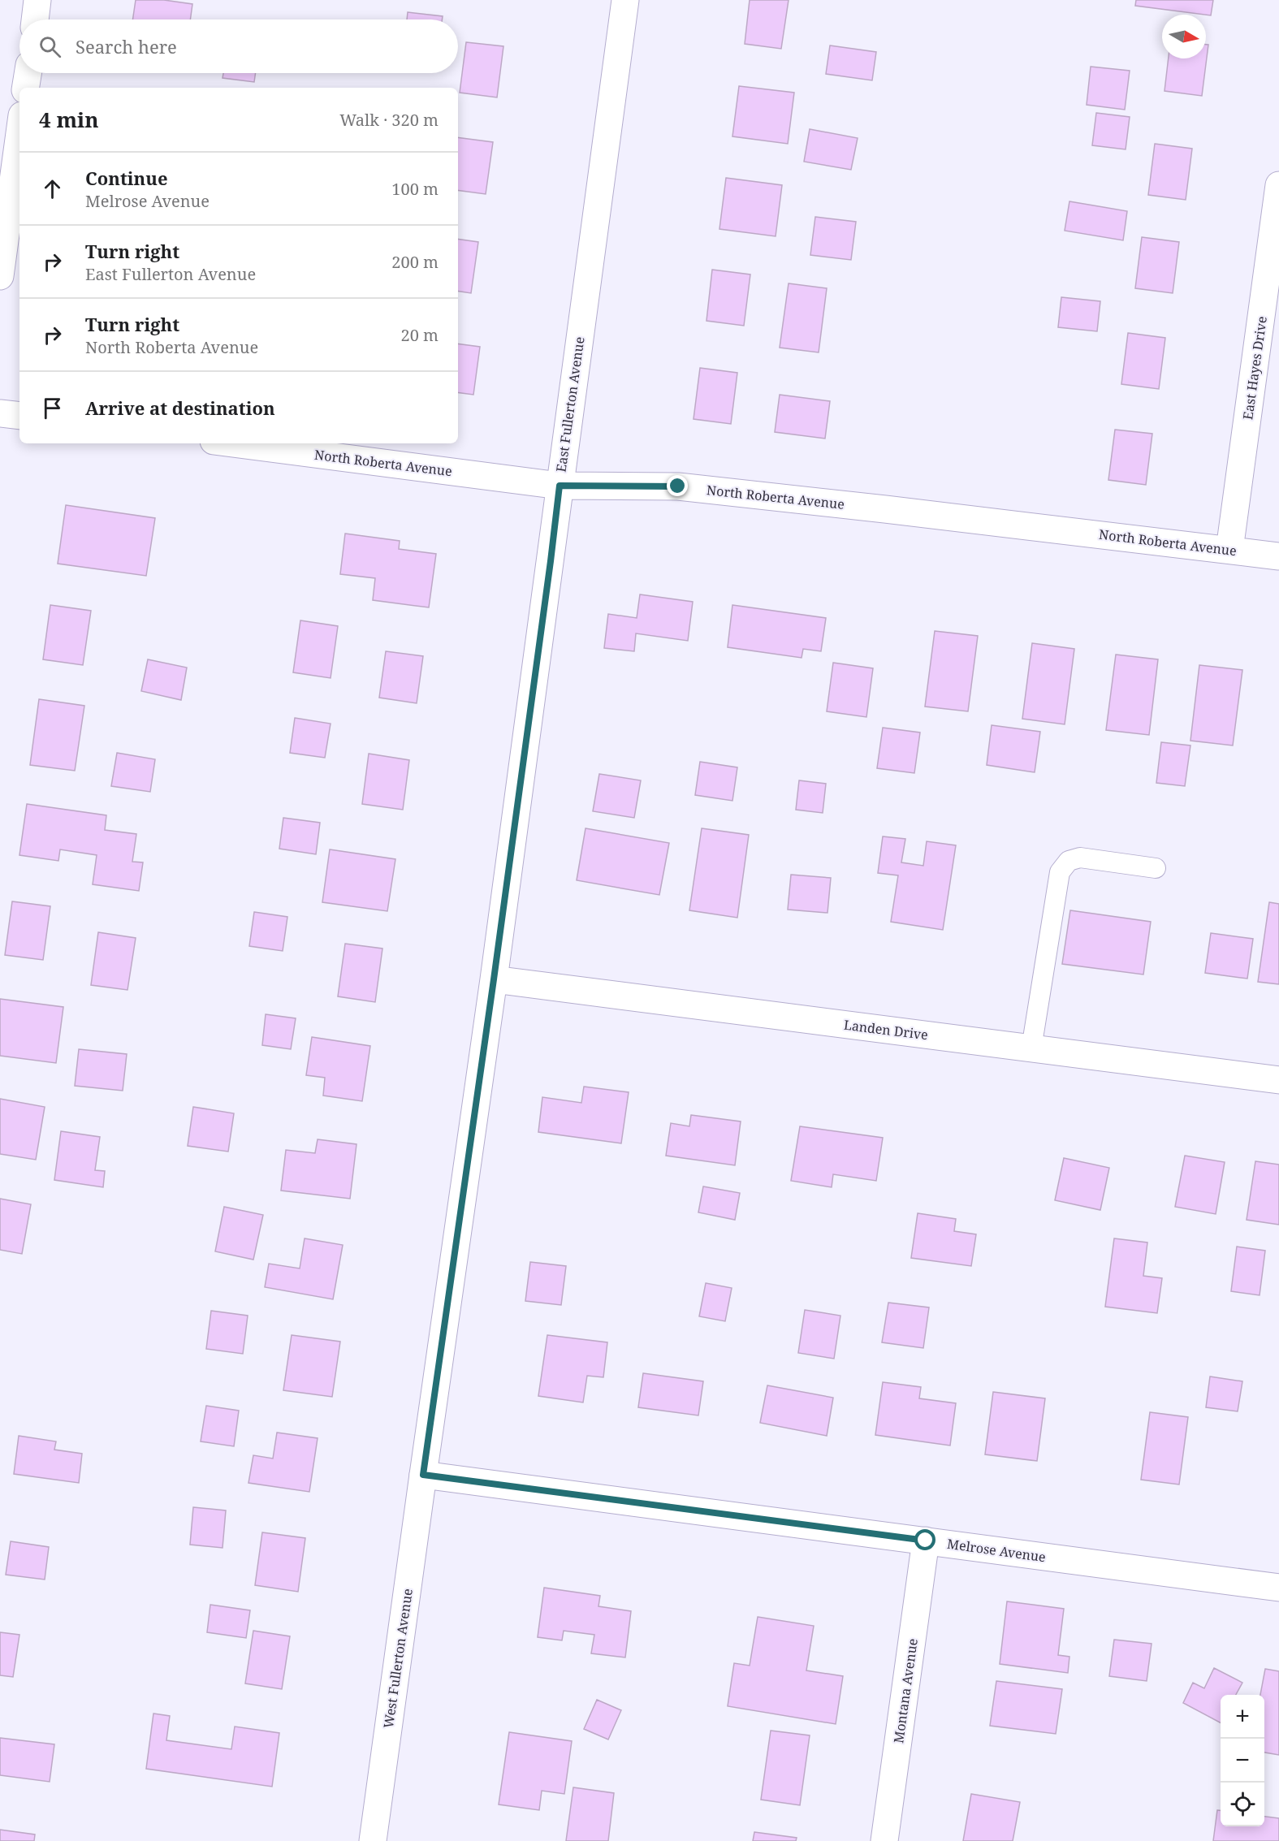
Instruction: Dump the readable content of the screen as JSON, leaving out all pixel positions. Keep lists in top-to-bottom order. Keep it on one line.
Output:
{"streets":{"street":["East Hayes Drive","East Fullerton Avenue","North Roberta Avenue","Landen Drive","Melrose Avenue","West Fullerton Avenue","Montana Avenue"]},"crossings":[["East Hayes Drive","North Roberta Avenue"],["East Fullerton Avenue","North Roberta Avenue"],["East Fullerton Avenue","Landen Drive"],["East Fullerton Avenue","Melrose Avenue"],["East Fullerton Avenue","West Fullerton Avenue"],["Melrose Avenue","West Fullerton Avenue"],["Melrose Avenue","Montana Avenue"]],"north":"right","page":{"search":"Search here","heading":["4 min","Walk · 320 m"],"list":[["Continue","Melrose Avenue","100 m"],["Turn right","East Fullerton Avenue","200 m"],["Turn right","North Roberta Avenue","20 m"],"Arrive at destination"],"map_buttons":["+","−"]}}
